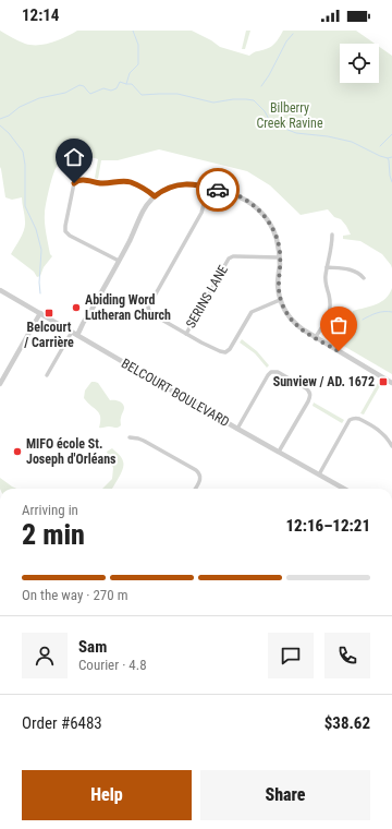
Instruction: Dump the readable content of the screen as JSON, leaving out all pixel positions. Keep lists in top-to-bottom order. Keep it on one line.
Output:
{"streets":{"street":["SERINS LANE","BELCOURT BOULEVARD"]},"parks":["Bilberry Creek Ravine"],"places":{"other":["Abiding Word Lutheran Church","MIFO école St. Joseph d'Orléans"],"transit":["Belcourt / Carrière","Sunview / AD. 1672"]},"page":{"status":"12:14","heading":["2 min","Arriving in","12:16–12:21"],"panel":["Sam","Courier · 4.8","Order #6483","$38.62"],"bar":"On the way · 270 m","buttons":["Help","Share"]}}
